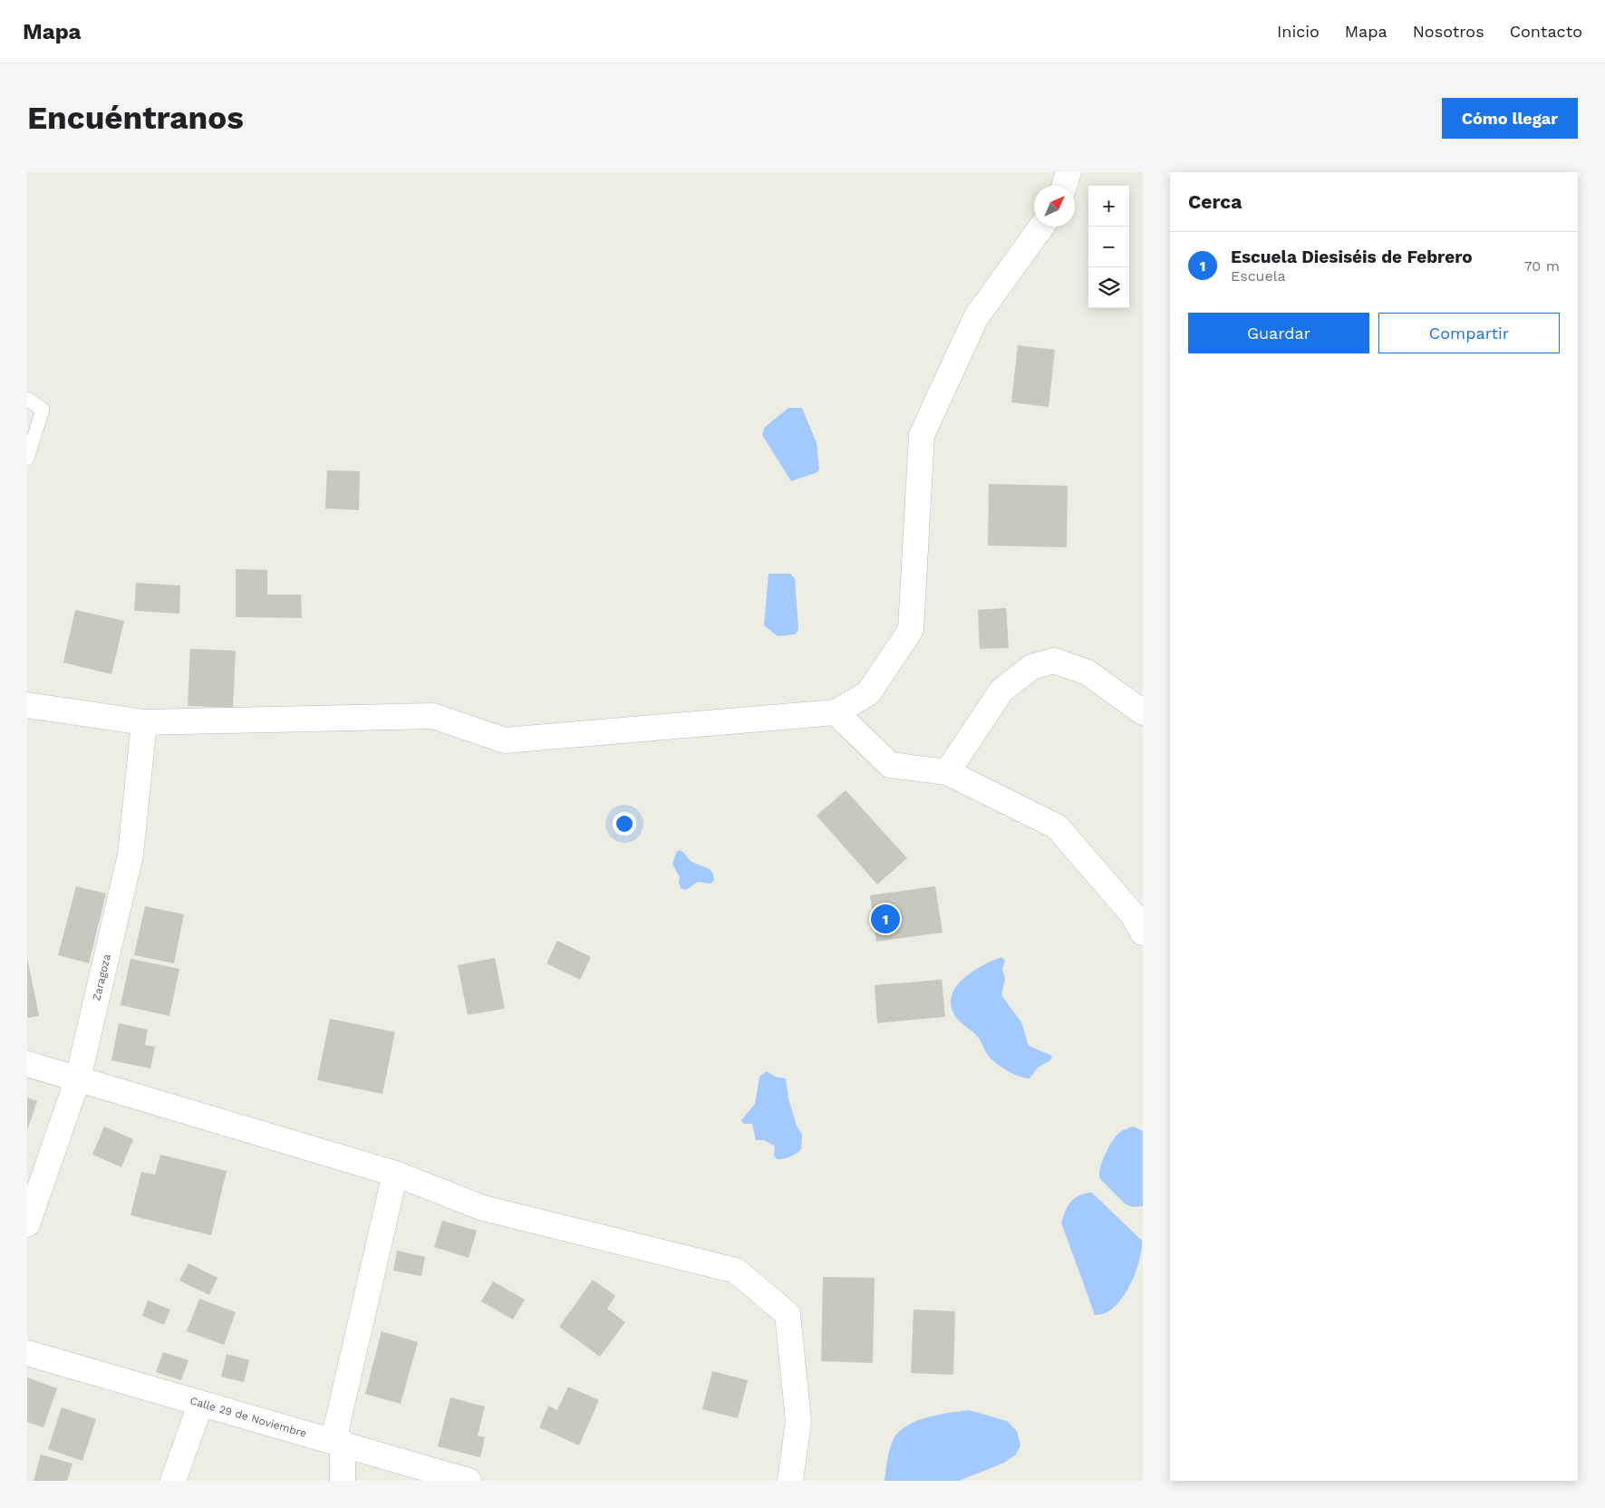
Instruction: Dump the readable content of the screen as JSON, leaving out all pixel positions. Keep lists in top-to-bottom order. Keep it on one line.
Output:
{"streets":{"street":["Zaragoza","Calle 29 de Noviembre"]},"north":"top right","page":{"header":"Mapa","nav":["Inicio","Mapa","Nosotros","Contacto"],"buttons":["Cómo llegar",["Guardar","Compartir"]],"title":"Encuéntranos","heading":"Cerca","map_buttons":["+","−"],"list":[{"mark":"1","name":"Escuela Diesiséis de Febrero","note":"Escuela","value":"70 m"}],"pins":"1"}}
